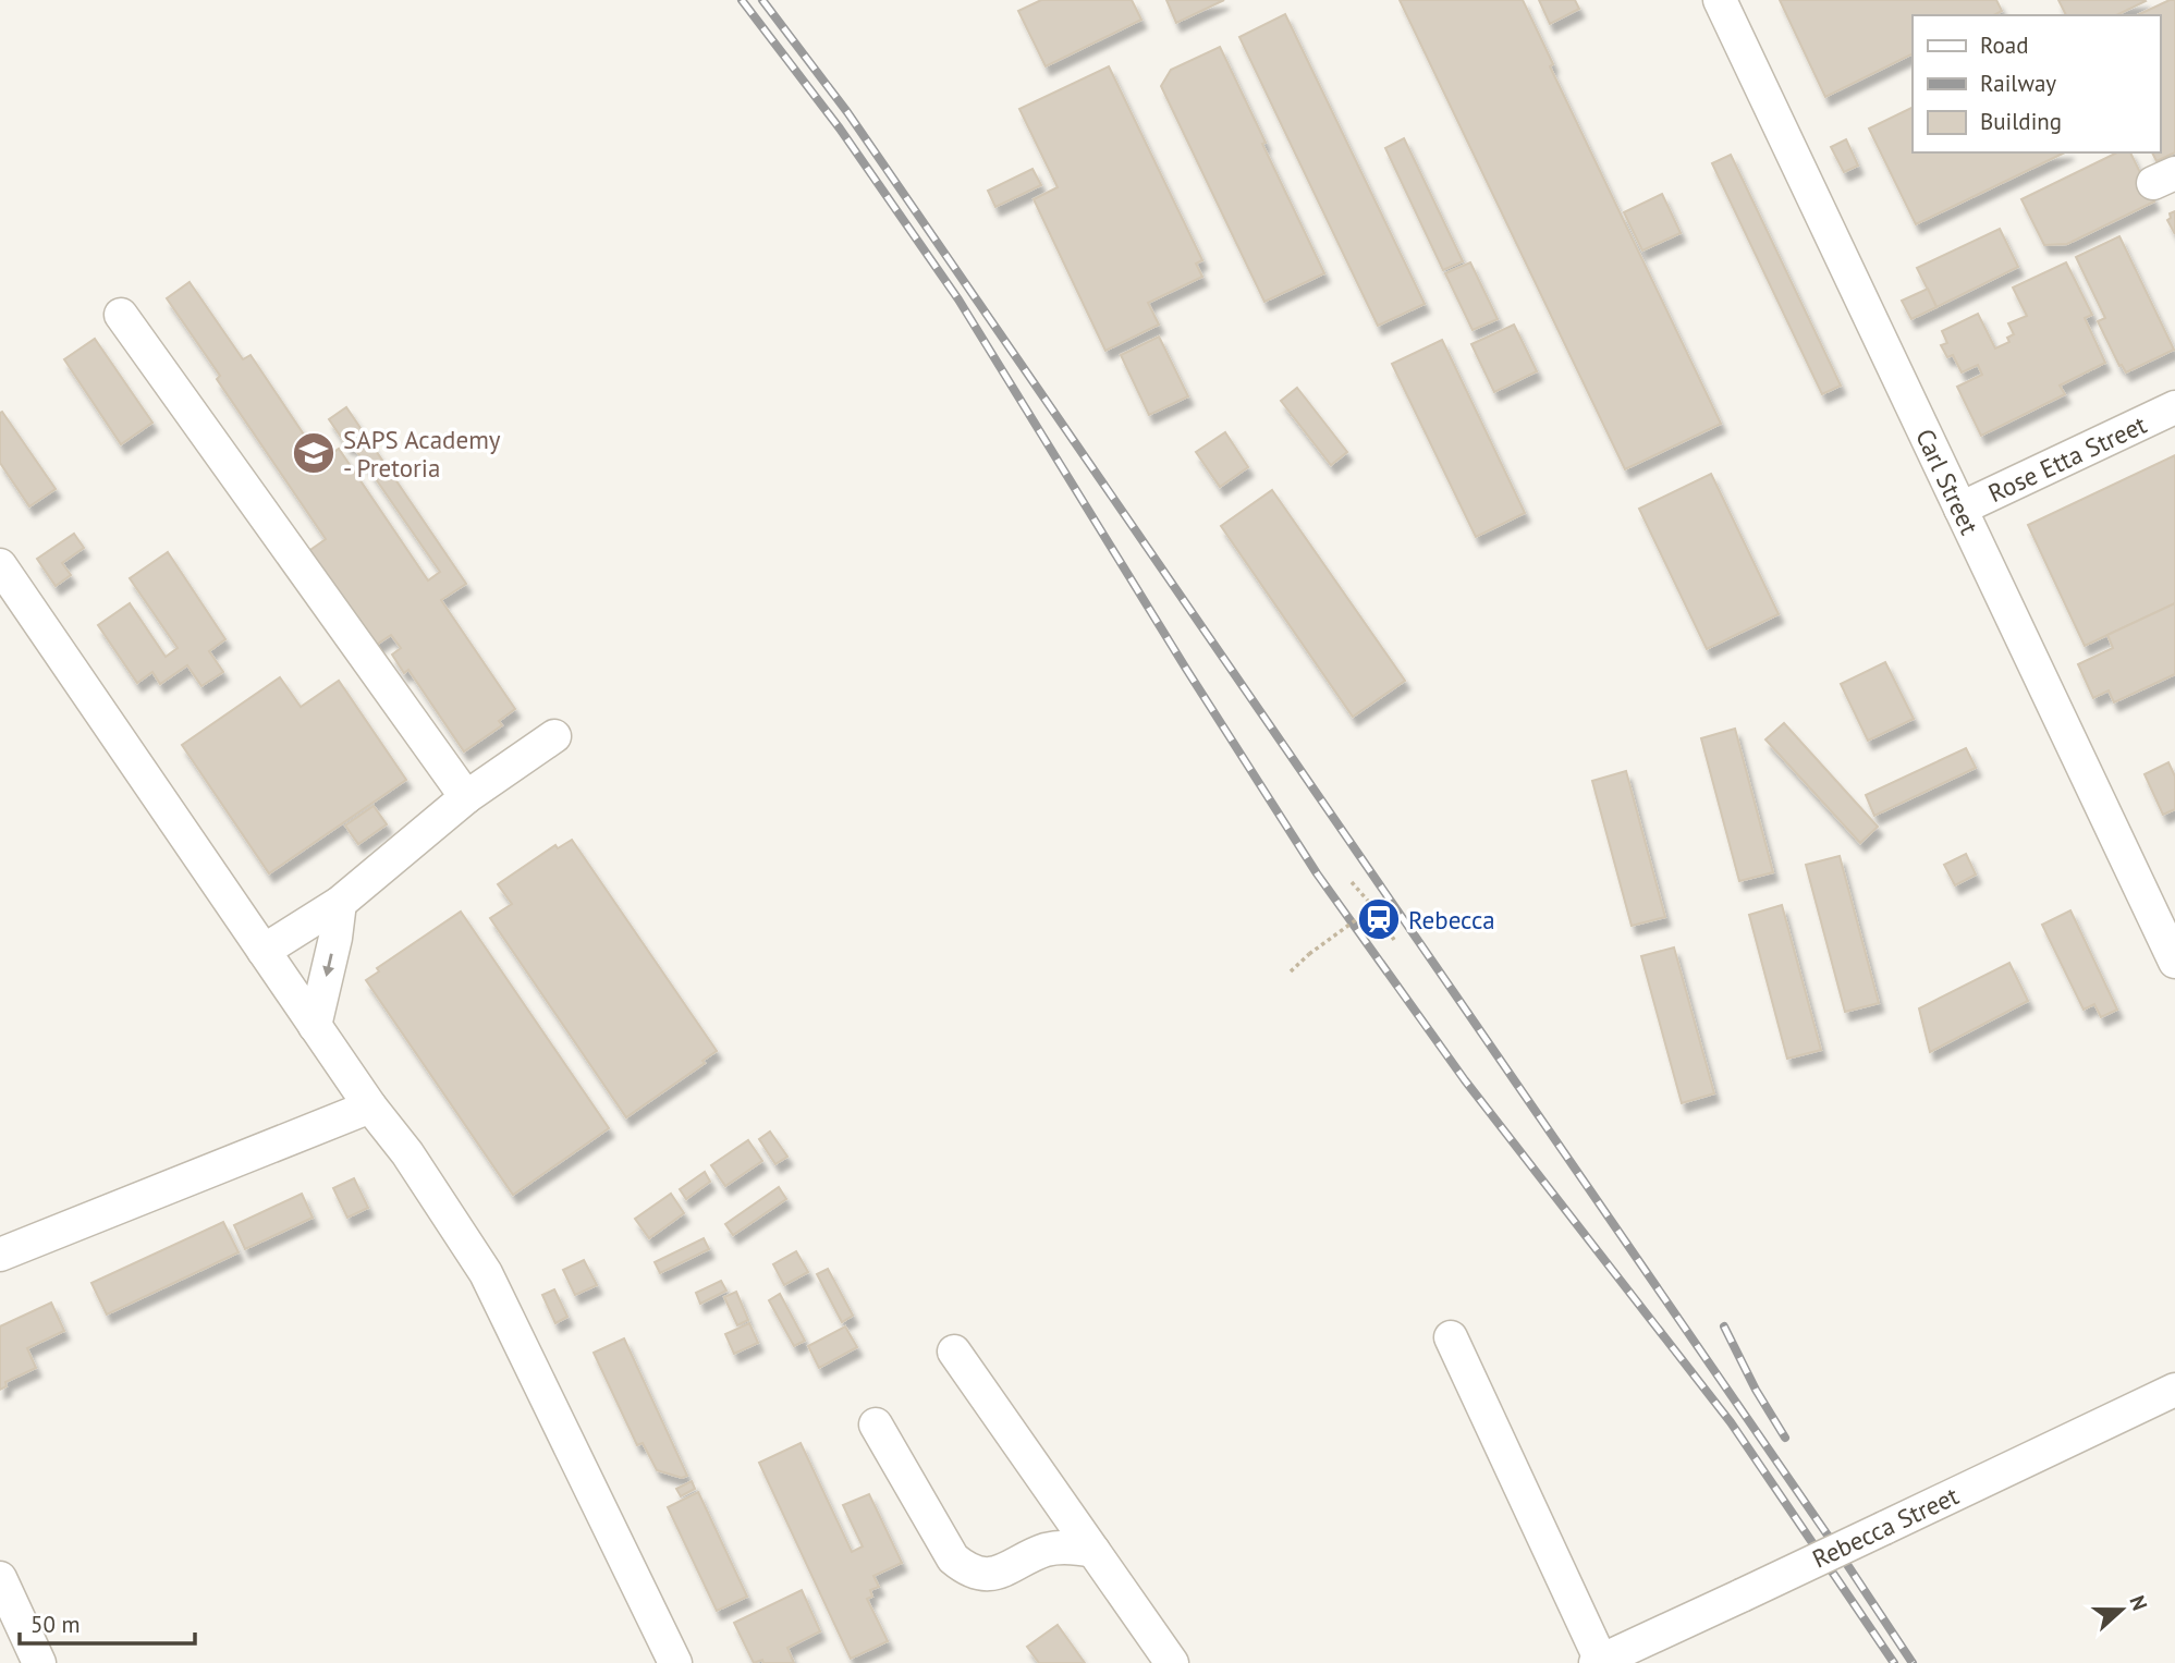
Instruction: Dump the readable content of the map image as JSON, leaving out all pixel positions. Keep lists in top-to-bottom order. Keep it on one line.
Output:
{"streets":{"street":["Rose Etta Street","Carl Street","Rebecca Street"]},"crossings":[["Rose Etta Street","Carl Street"]],"places":{"school or university":["SAPS Academy - Pretoria"],"station":["Rebecca"]},"legend":["Road","Railway","Building"],"scale_bar":"50 m","north":"right"}
